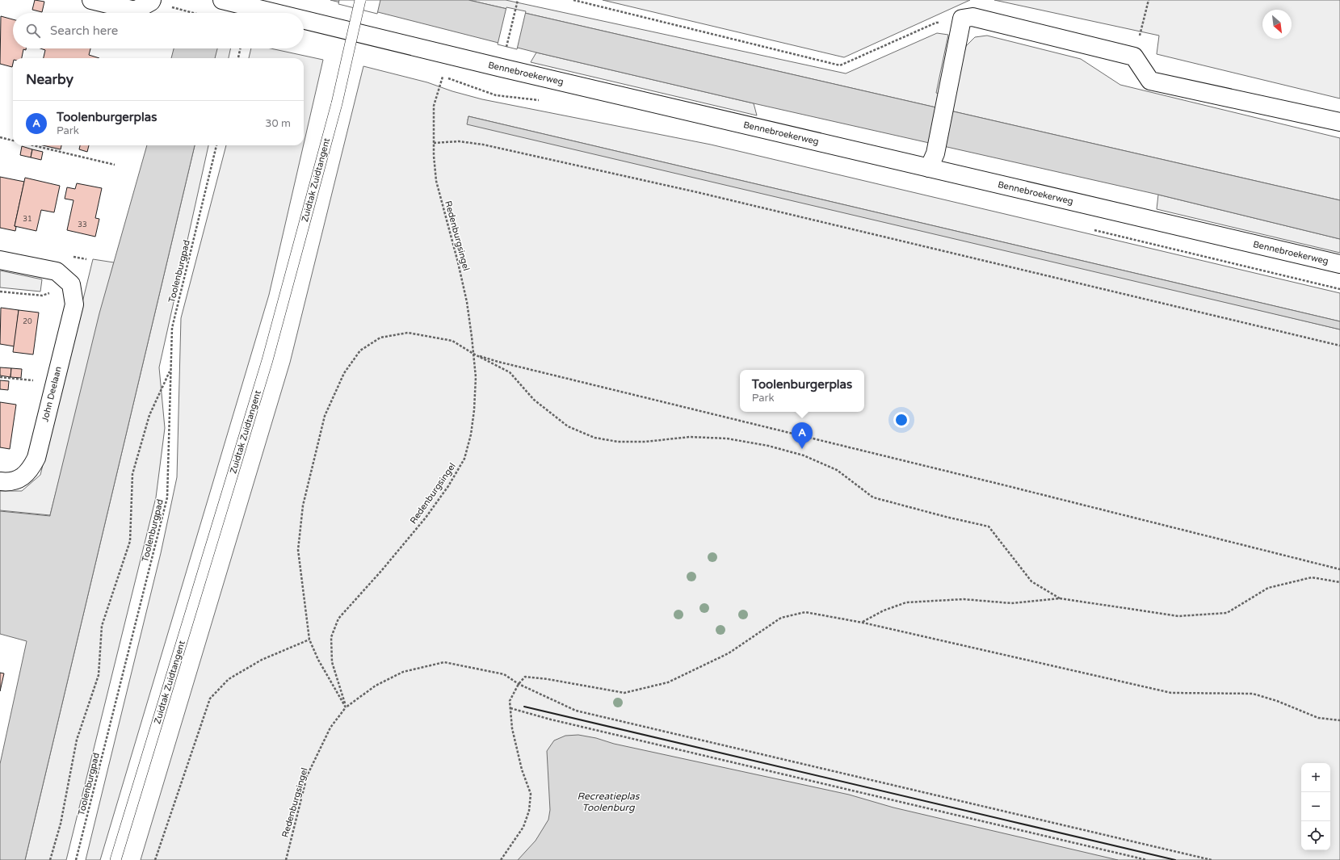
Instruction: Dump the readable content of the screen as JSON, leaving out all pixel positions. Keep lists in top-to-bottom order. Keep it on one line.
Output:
{"streets":{"street":["Bennebroekerweg","John Deelaan"],"lane":["Zuidtak Zuidtangent"],"path":["Redenburgsingel","Toolenburgpad"]},"water":["Recreatieplas Toolenburg"],"house_numbers":["31","33","20"],"north":"bottom right","page":{"search":"Search here","heading":"Nearby","list":[{"mark":"A","name":"Toolenburgerplas","note":"Park","value":"30 m"}],"popup":["Toolenburgerplas","Park"],"pins":"A","map_buttons":["+","−"]}}
